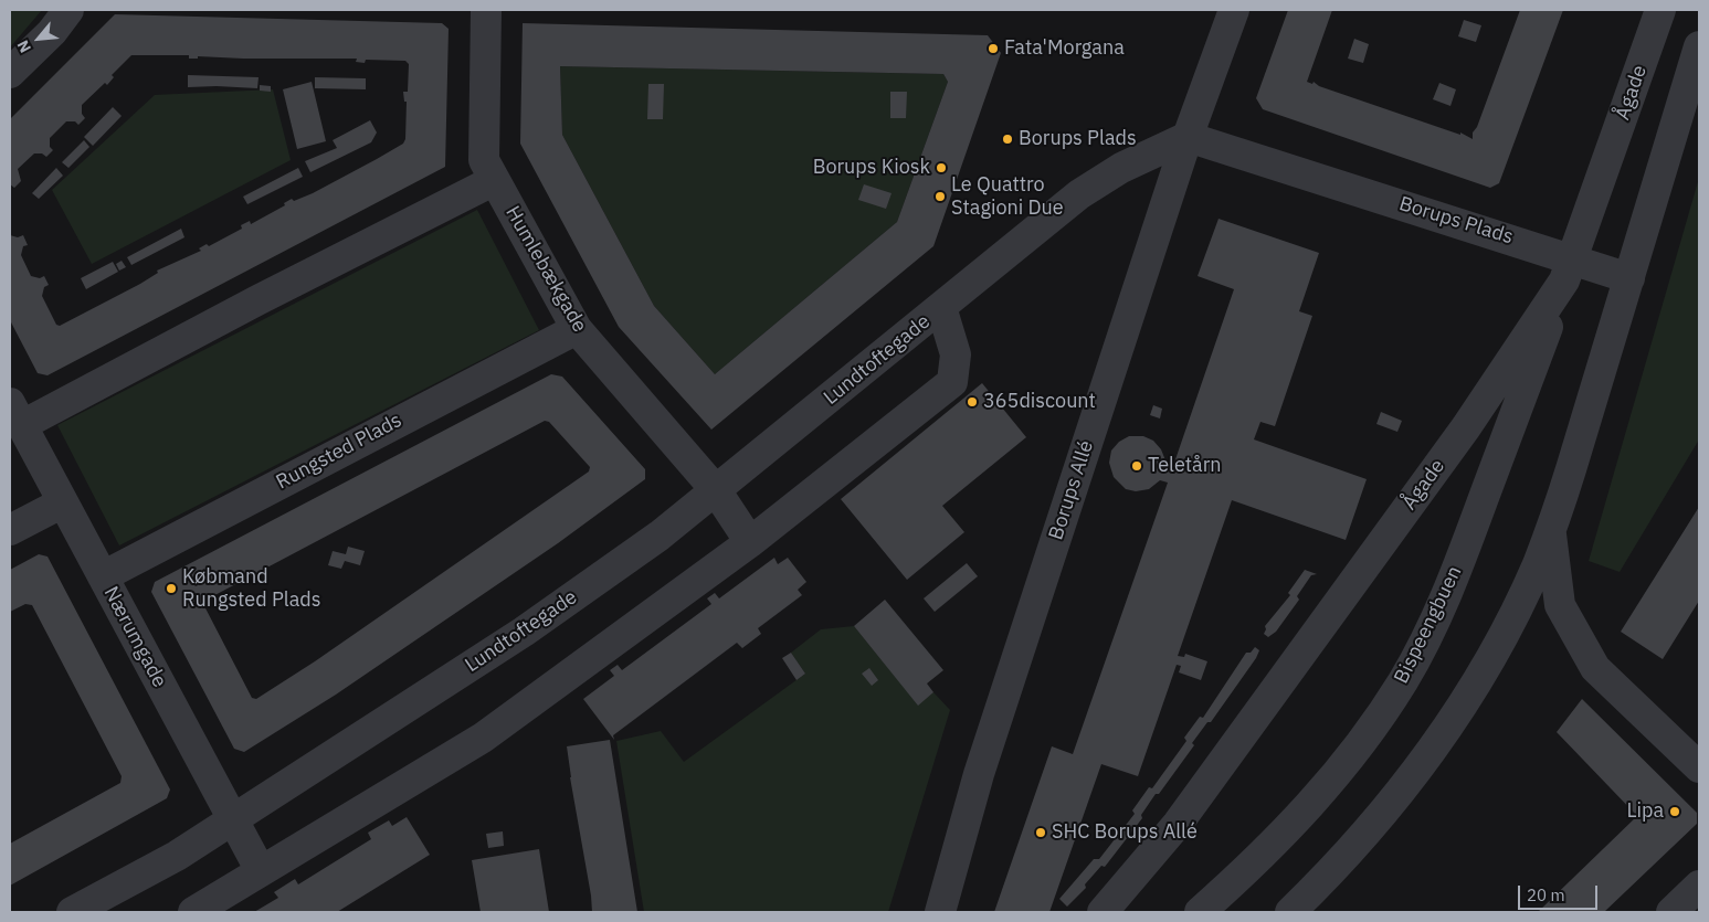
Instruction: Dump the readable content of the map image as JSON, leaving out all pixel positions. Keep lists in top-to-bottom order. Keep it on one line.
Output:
{"streets":{"street":["Ågade","Borups Plads","Humlebækgade","Lundtoftegade","Rungsted Plads","Borups Allé","Bispeengbuen","Nærumgade"]},"crossings":[["Ågade","Borups Plads"],["Ågade","Bispeengbuen"],["Borups Plads","Lundtoftegade"],["Borups Plads","Borups Allé"],["Borups Plads","Bispeengbuen"],["Humlebækgade","Lundtoftegade"],["Humlebækgade","Rungsted Plads"],["Lundtoftegade","Borups Allé"],["Lundtoftegade","Nærumgade"],["Rungsted Plads","Nærumgade"]],"places":["Fata'Morgana","Borups Plads","Borups Kiosk","Le Quattro Stagioni Due","365discount","Teletårn","Købmand Rungsted Plads","Lipa","SHC Borups Allé"],"scale_bar":"20 m","north":"bottom left"}
